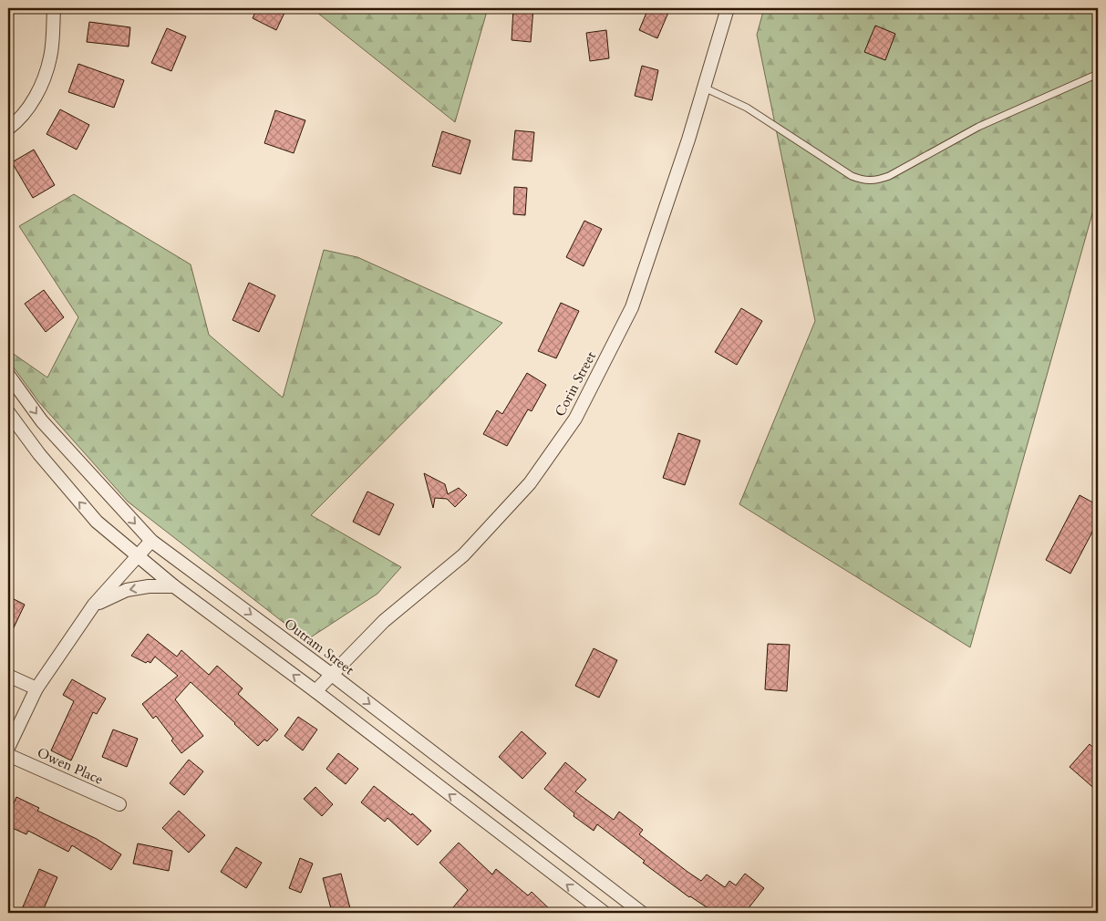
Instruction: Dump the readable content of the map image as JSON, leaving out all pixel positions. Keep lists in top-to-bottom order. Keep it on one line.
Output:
{"streets":{"street":["Corin Street","Outram Street","Owen Place"]},"crossings":[["Corin Street","Outram Street"]]}
